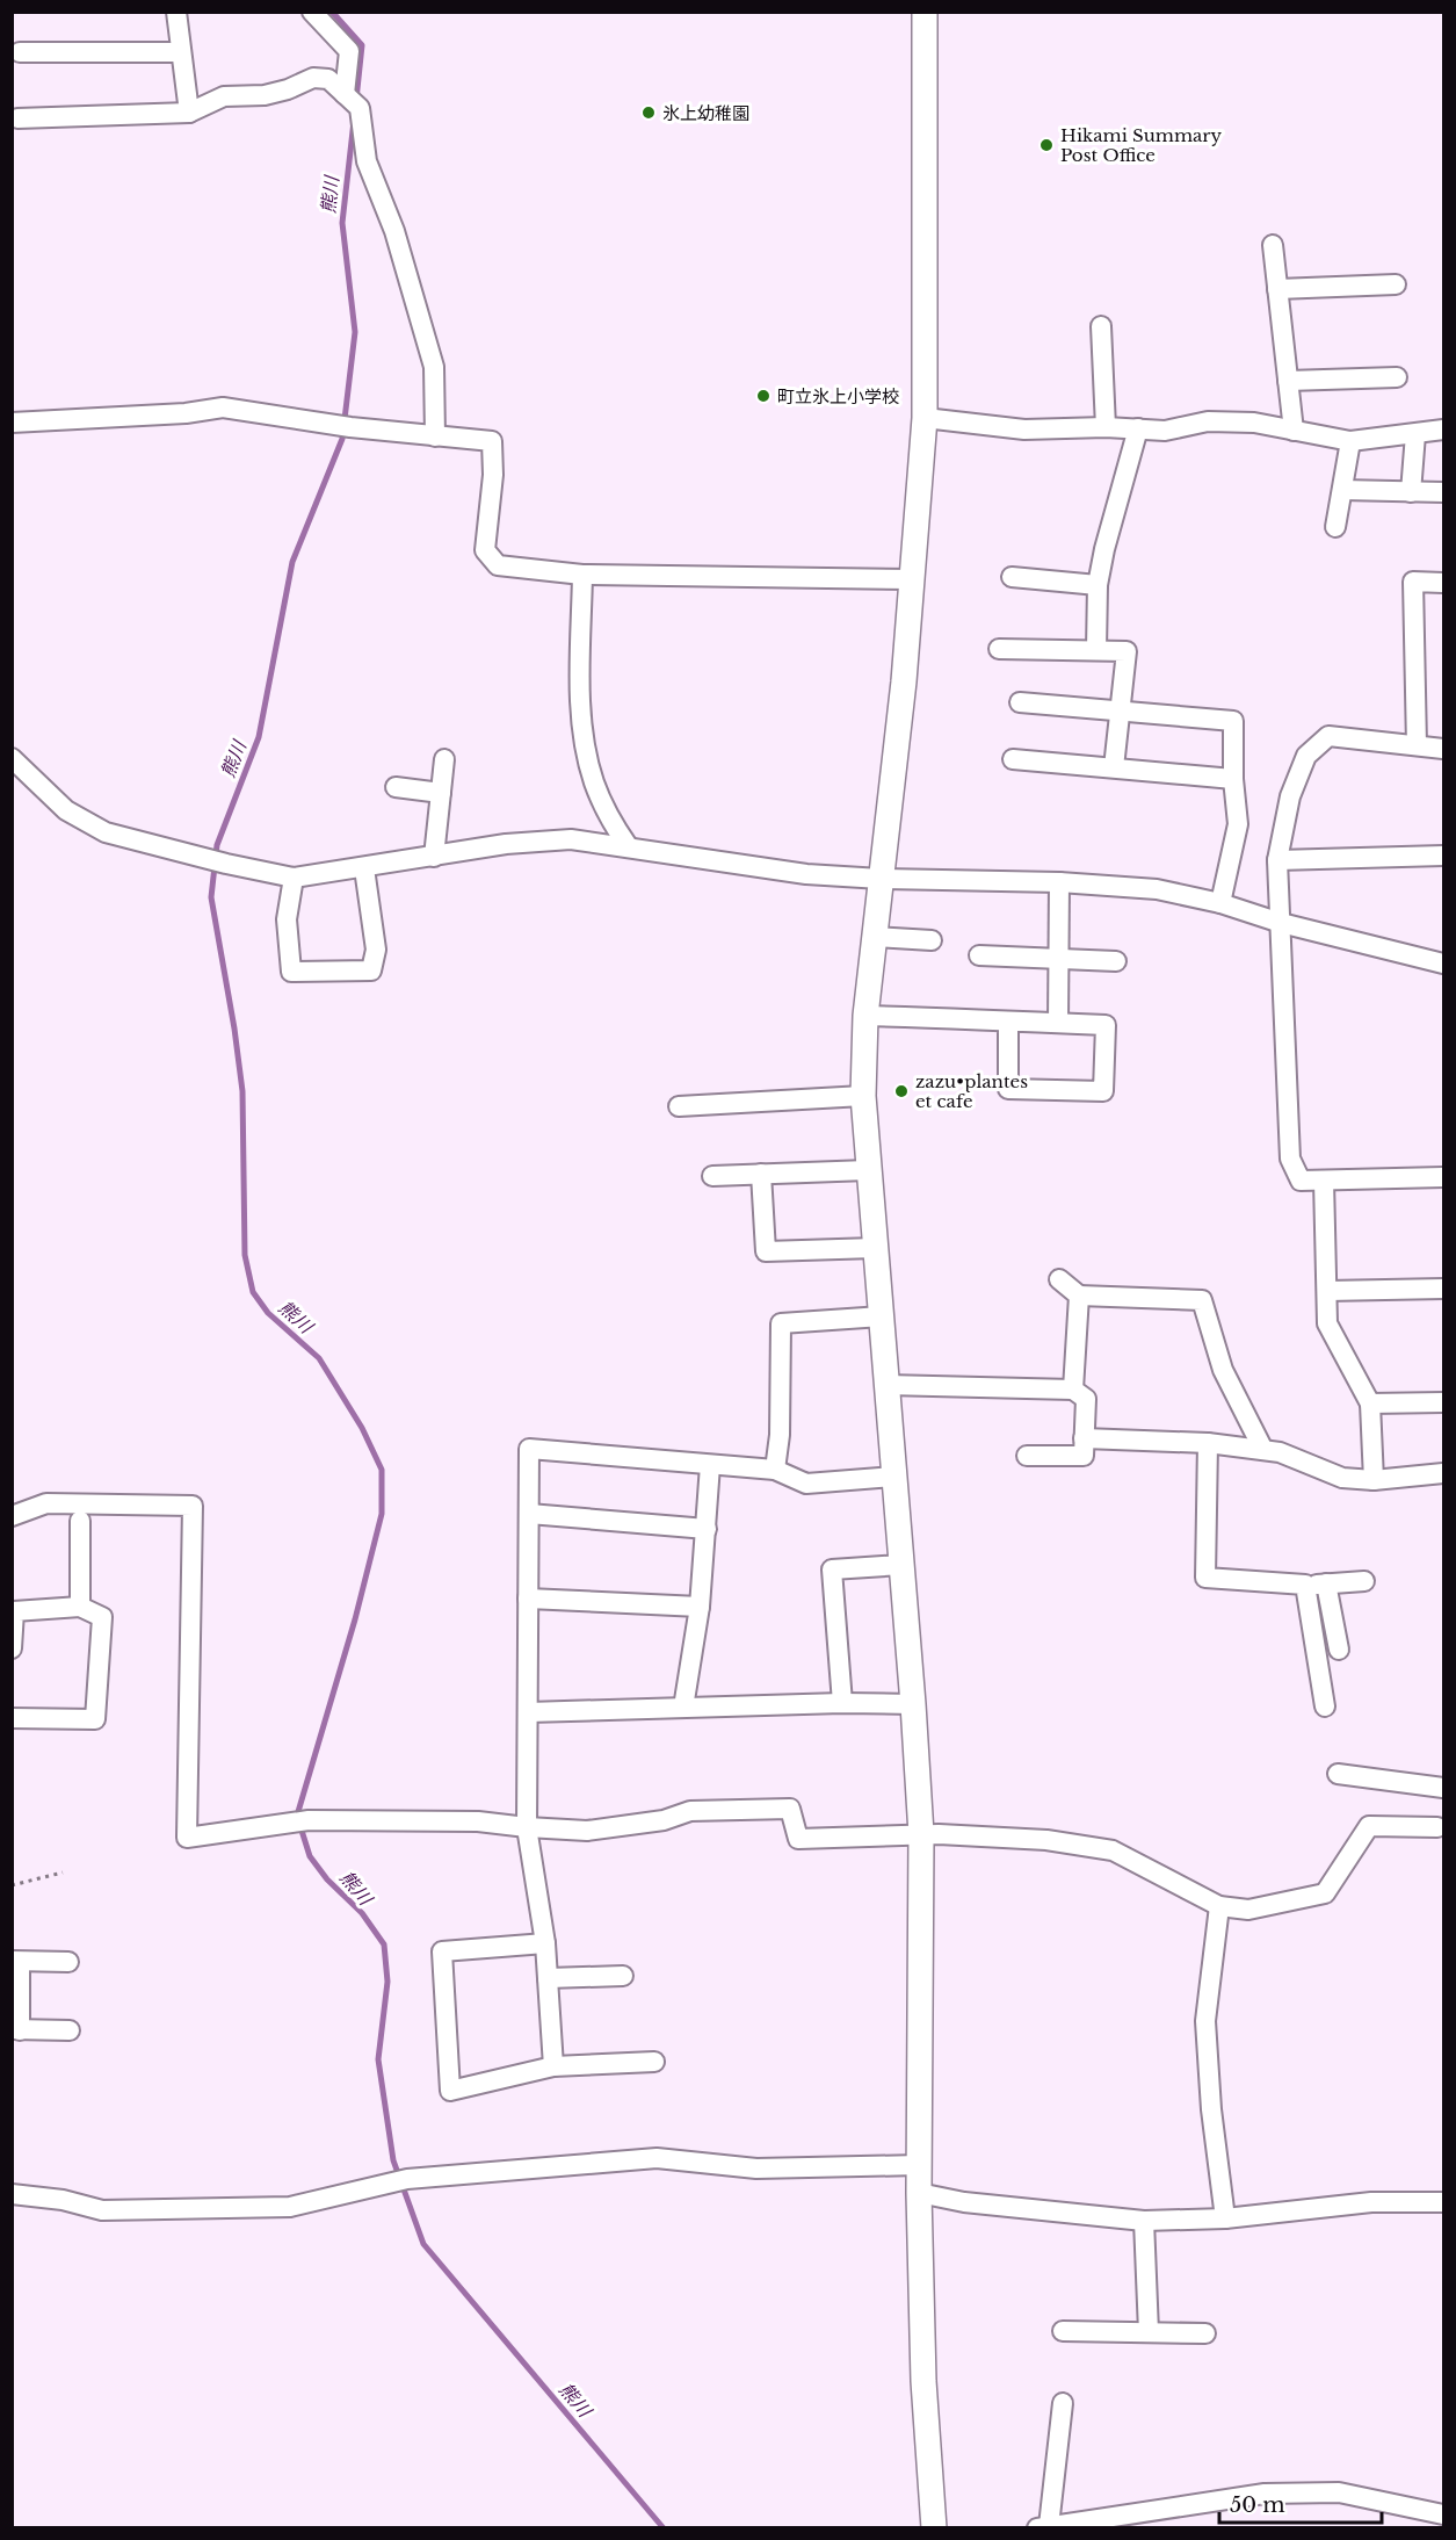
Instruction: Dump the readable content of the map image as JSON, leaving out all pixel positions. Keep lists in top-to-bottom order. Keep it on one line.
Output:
{"water":["熊川"],"places":["氷上幼稚園","Hikami Summary Post Office","町立氷上小学校","zazu•plantes et cafe"],"scale_bar":"50 m"}
